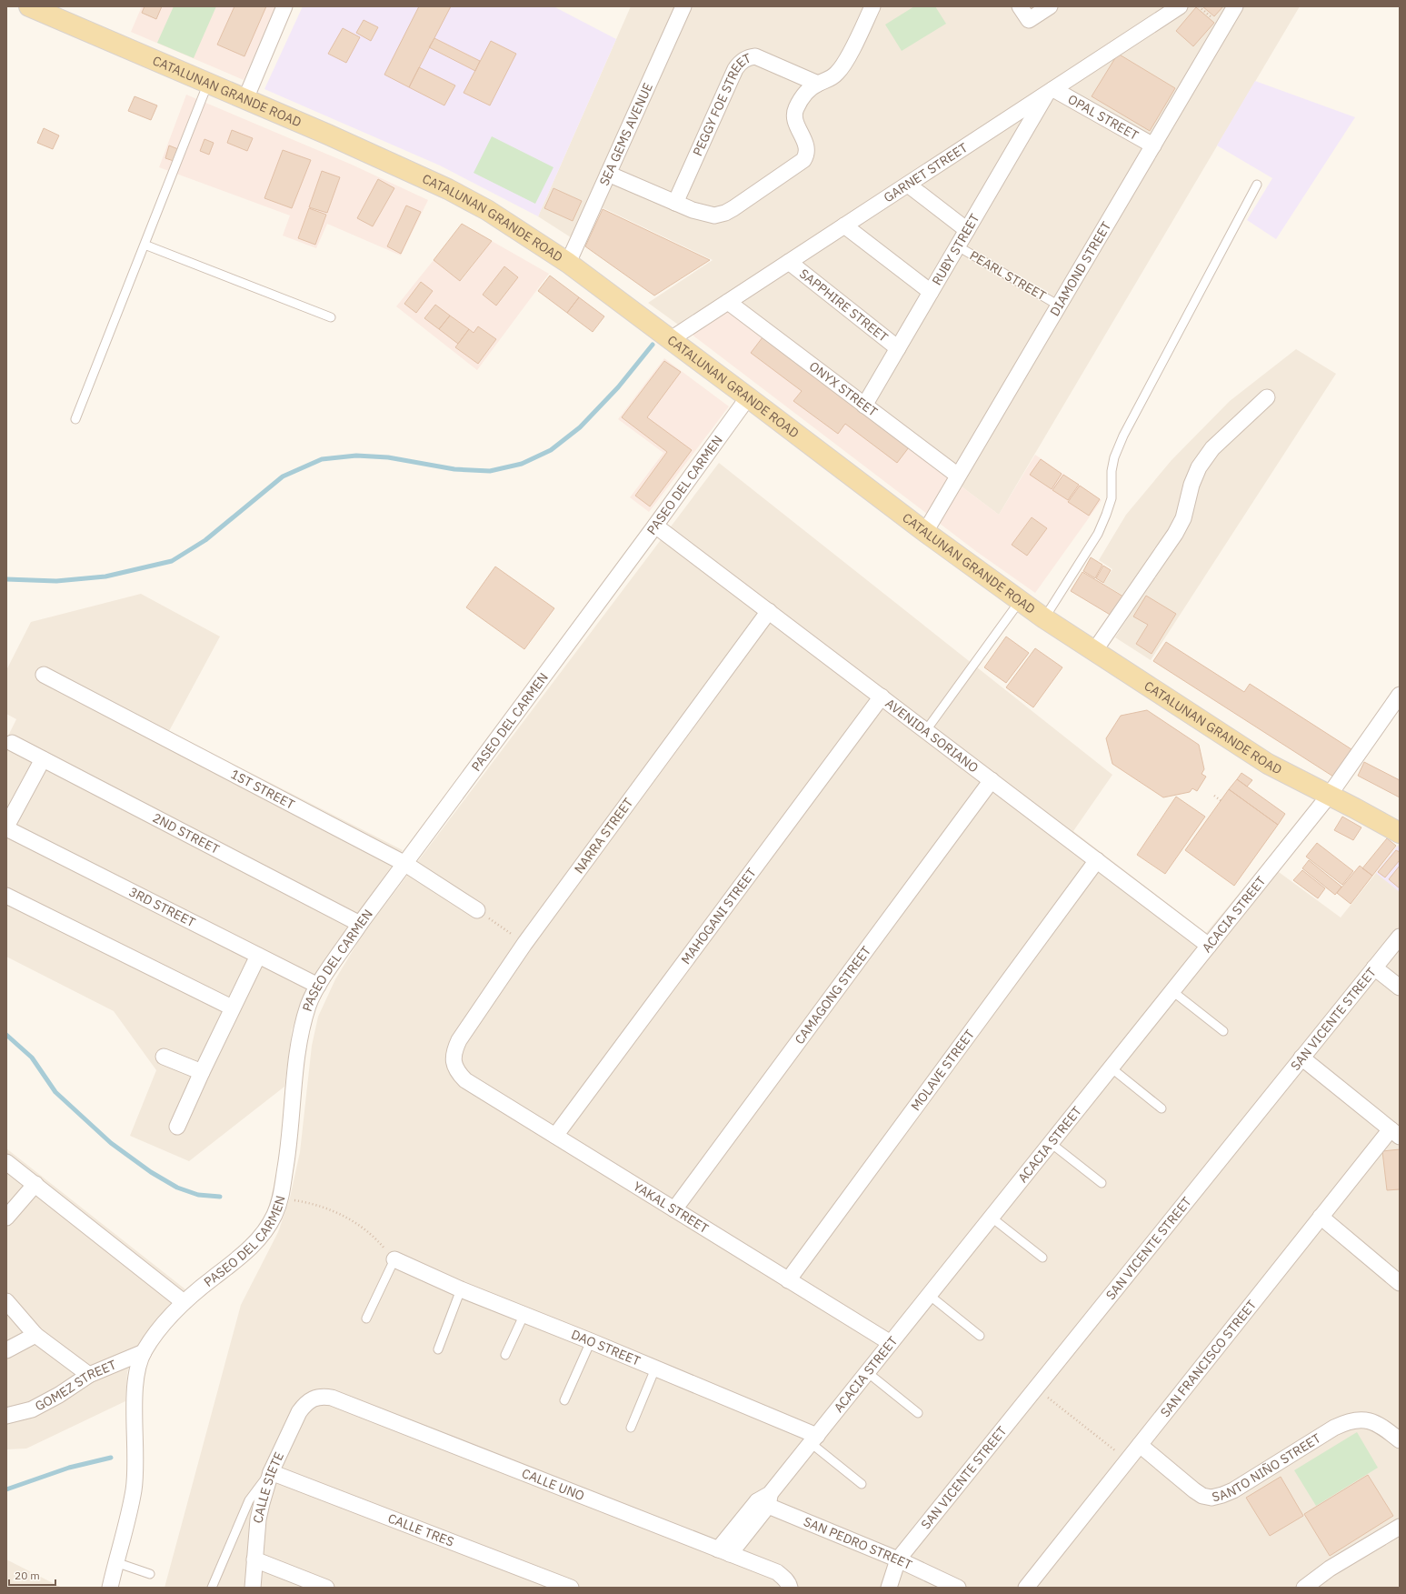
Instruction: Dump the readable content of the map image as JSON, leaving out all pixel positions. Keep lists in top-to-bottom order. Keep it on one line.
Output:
{"streets":{"main road":["CATALUNAN GRANDE ROAD"],"street":["PEGGY FOE STREET","OPAL STREET","SEA GEMS AVENUE","GARNET STREET","RUBY STREET","DIAMOND STREET","SAPPHIRE STREET","ONYX STREET","PASEO DEL CARMEN","AVENIDA SORIANO","1ST STREET","2ND STREET","NARRA STREET","3RD STREET","ACACIA STREET","MAHOGANI STREET","CAMAGONG STREET","SAN VICENTE STREET","MOLAVE STREET","YAKAL STREET","DAO STREET","SAN FRANCISCO STREET","GOMEZ STREET","SANTO NIÑO STREET","CALLE UNO","CALLE SIETE","CALLE TRES","SAN PEDRO STREET"],"lane":["PEARL STREET"]},"crossings":[["CATALUNAN GRANDE ROAD","SEA GEMS AVENUE"],["CATALUNAN GRANDE ROAD","GARNET STREET"],["CATALUNAN GRANDE ROAD","DIAMOND STREET"],["CATALUNAN GRANDE ROAD","PASEO DEL CARMEN"],["CATALUNAN GRANDE ROAD","ACACIA STREET"],["OPAL STREET","GARNET STREET"],["OPAL STREET","RUBY STREET"],["OPAL STREET","DIAMOND STREET"],["GARNET STREET","RUBY STREET"],["GARNET STREET","SAPPHIRE STREET"],["GARNET STREET","ONYX STREET"],["RUBY STREET","PEARL STREET"],["RUBY STREET","SAPPHIRE STREET"],["RUBY STREET","ONYX STREET"],["DIAMOND STREET","PEARL STREET"],["DIAMOND STREET","ONYX STREET"],["PASEO DEL CARMEN","AVENIDA SORIANO"],["PASEO DEL CARMEN","1ST STREET"],["PASEO DEL CARMEN","2ND STREET"],["PASEO DEL CARMEN","3RD STREET"],["PASEO DEL CARMEN","GOMEZ STREET"],["AVENIDA SORIANO","NARRA STREET"],["AVENIDA SORIANO","ACACIA STREET"],["AVENIDA SORIANO","MAHOGANI STREET"],["AVENIDA SORIANO","CAMAGONG STREET"],["AVENIDA SORIANO","MOLAVE STREET"],["NARRA STREET","YAKAL STREET"],["ACACIA STREET","YAKAL STREET"],["ACACIA STREET","DAO STREET"],["ACACIA STREET","CALLE UNO"],["ACACIA STREET","SAN PEDRO STREET"],["MAHOGANI STREET","YAKAL STREET"],["CAMAGONG STREET","YAKAL STREET"],["SAN VICENTE STREET","SAN PEDRO STREET"],["MOLAVE STREET","YAKAL STREET"],["SAN FRANCISCO STREET","SANTO NIÑO STREET"],["CALLE UNO","CALLE SIETE"],["CALLE SIETE","CALLE TRES"]],"scale_bar":"20 m"}
